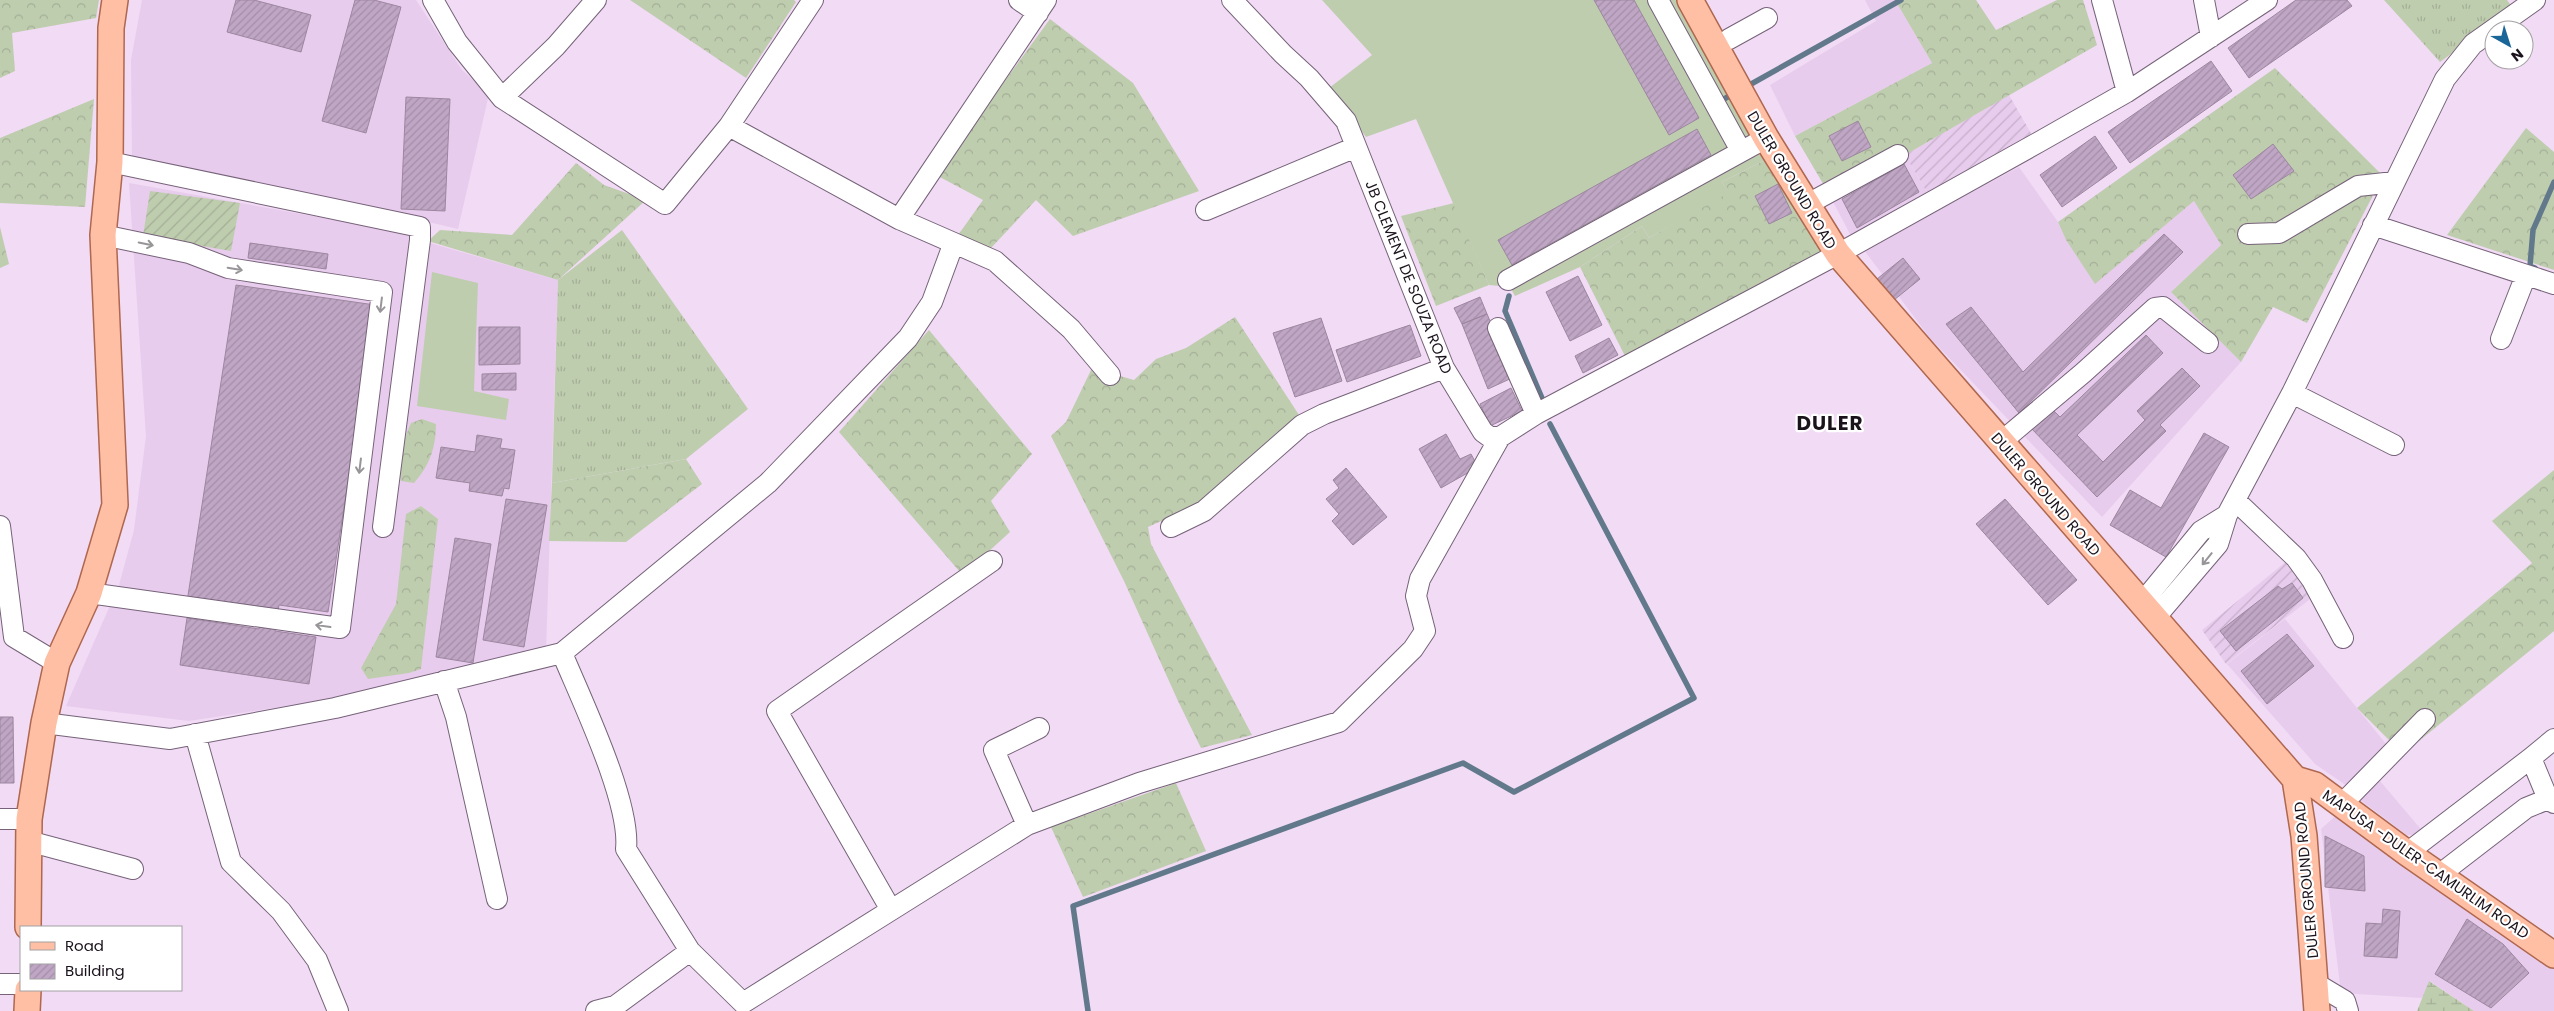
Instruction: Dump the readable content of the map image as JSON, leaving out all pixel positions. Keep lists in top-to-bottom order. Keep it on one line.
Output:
{"streets":{"main road":["DULER GROUND ROAD","MAPUSA -DULER-CAMURLIM ROAD"],"street":["JB CLEMENT DE SOUZA ROAD"]},"crossings":[["DULER GROUND ROAD","MAPUSA -DULER-CAMURLIM ROAD"]],"districts":["DULER"],"legend":["Road","Building"],"north":"bottom right"}
